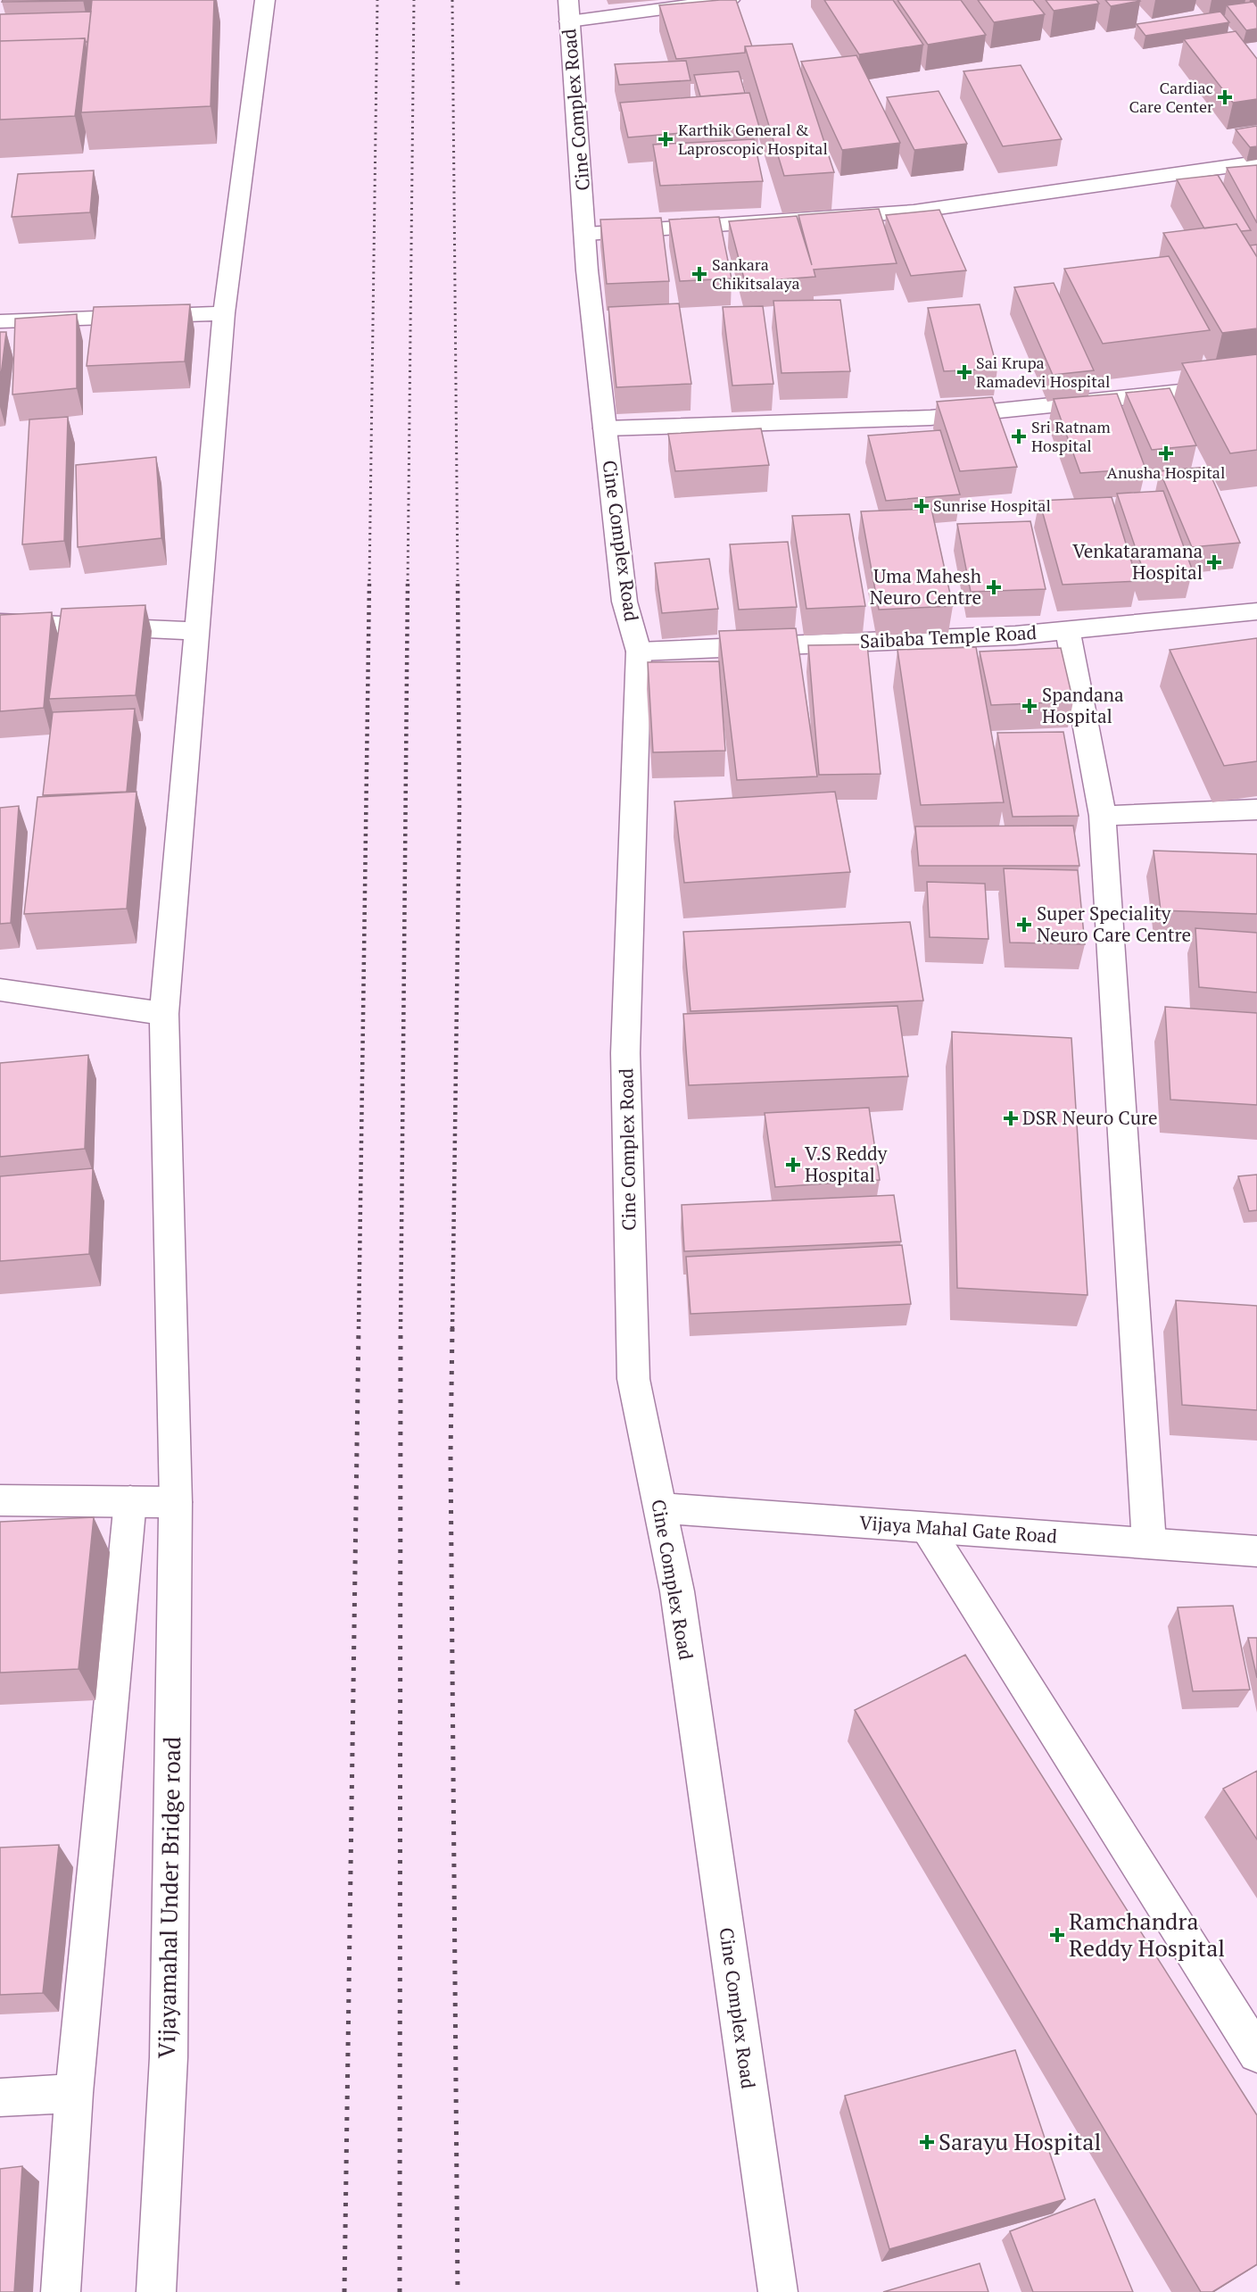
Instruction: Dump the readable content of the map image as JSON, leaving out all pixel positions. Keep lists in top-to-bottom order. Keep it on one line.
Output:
{"streets":{"street":["Cine Complex Road","Saibaba Temple Road","Vijaya Mahal Gate Road","Vijayamahal Under Bridge road"]},"crossings":[["Cine Complex Road","Saibaba Temple Road"],["Cine Complex Road","Vijaya Mahal Gate Road"]],"places":{"health":["Cardiac Care Center","Karthik General & Laproscopic Hospital","Sankara Chikitsalaya","Sai Krupa Ramadevi Hospital","Sri Ratnam Hospital","Anusha Hospital","Sunrise Hospital","Venkataramana Hospital","Uma Mahesh Neuro Centre","Spandana Hospital","Super Speciality Neuro Care Centre","DSR Neuro Cure","V.S Reddy Hospital","Ramchandra Reddy Hospital","Sarayu Hospital"]}}
